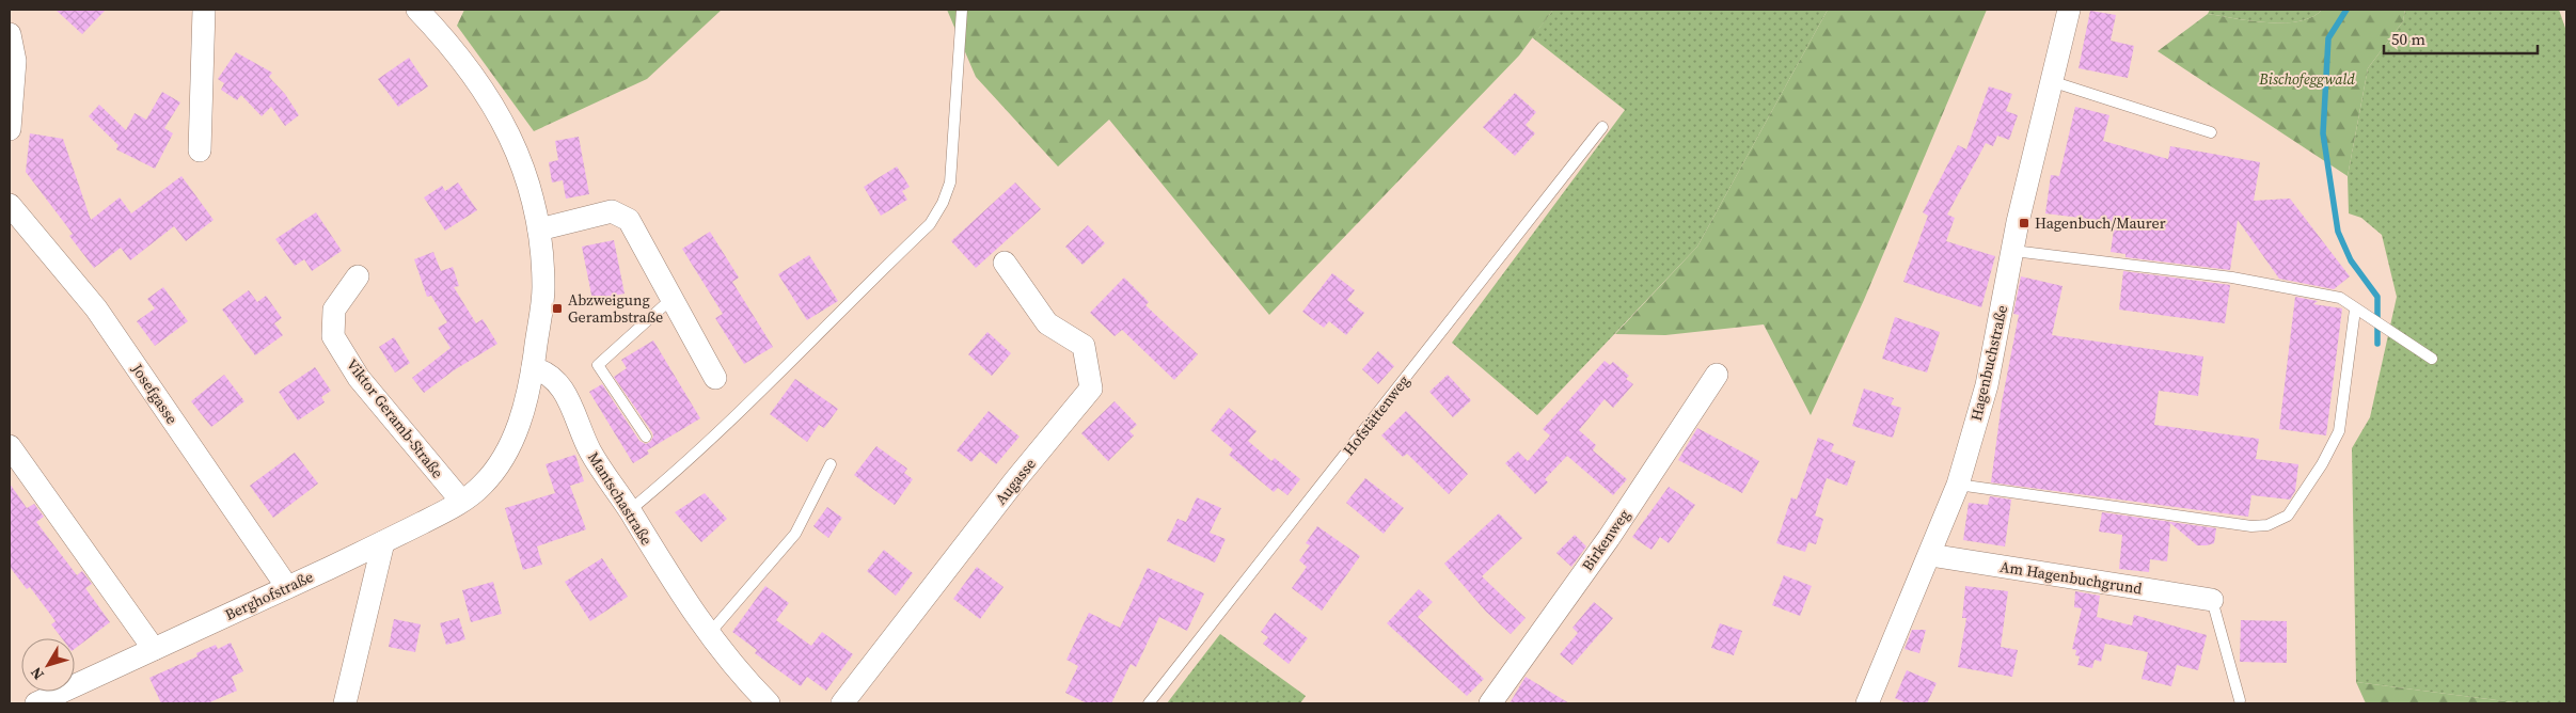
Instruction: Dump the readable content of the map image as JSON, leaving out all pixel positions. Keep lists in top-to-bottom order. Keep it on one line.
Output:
{"streets":{"street":["Hagenbuchstraße","Josefgasse","Viktor Geramb-Straße","Augasse","Mantschastraße","Birkenweg","Am Hagenbuchgrund","Berghofstraße"],"lane":["Hofstättenweg"]},"crossings":[["Hagenbuchstraße","Am Hagenbuchgrund"],["Josefgasse","Berghofstraße"]],"parks":["Bischofeggwald"],"places":{"transit":["Hagenbuch/Maurer","Abzweigung Gerambstraße"]},"scale_bar":"50 m","north":"bottom left"}
